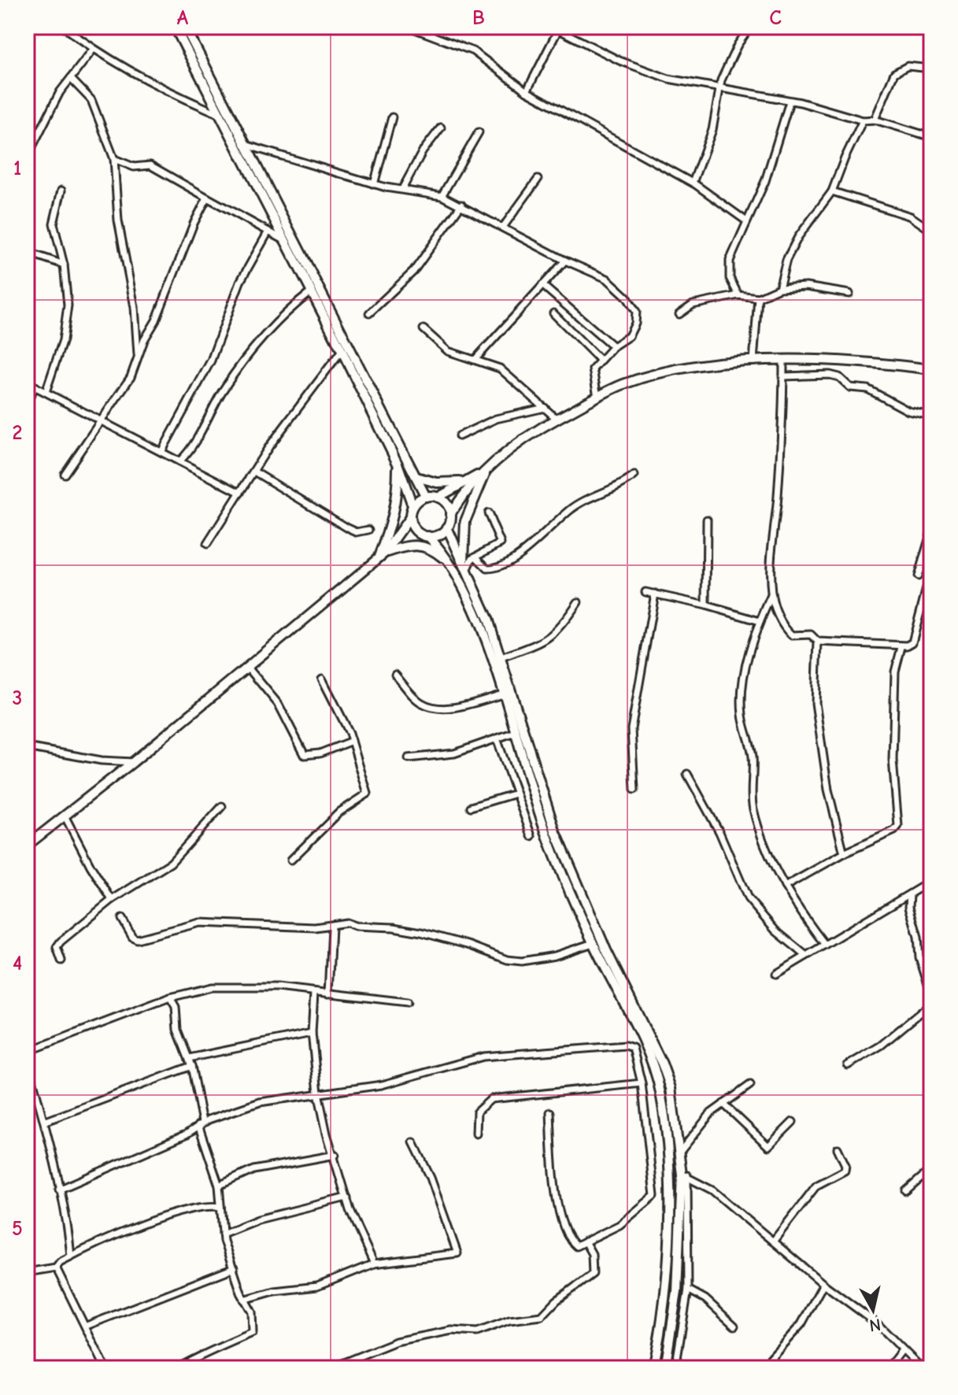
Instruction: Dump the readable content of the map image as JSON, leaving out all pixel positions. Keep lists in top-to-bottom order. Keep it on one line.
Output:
{"north":"bottom","grid":{"columns":["A","B","C"],"rows":["1","2","3","4","5"]}}
